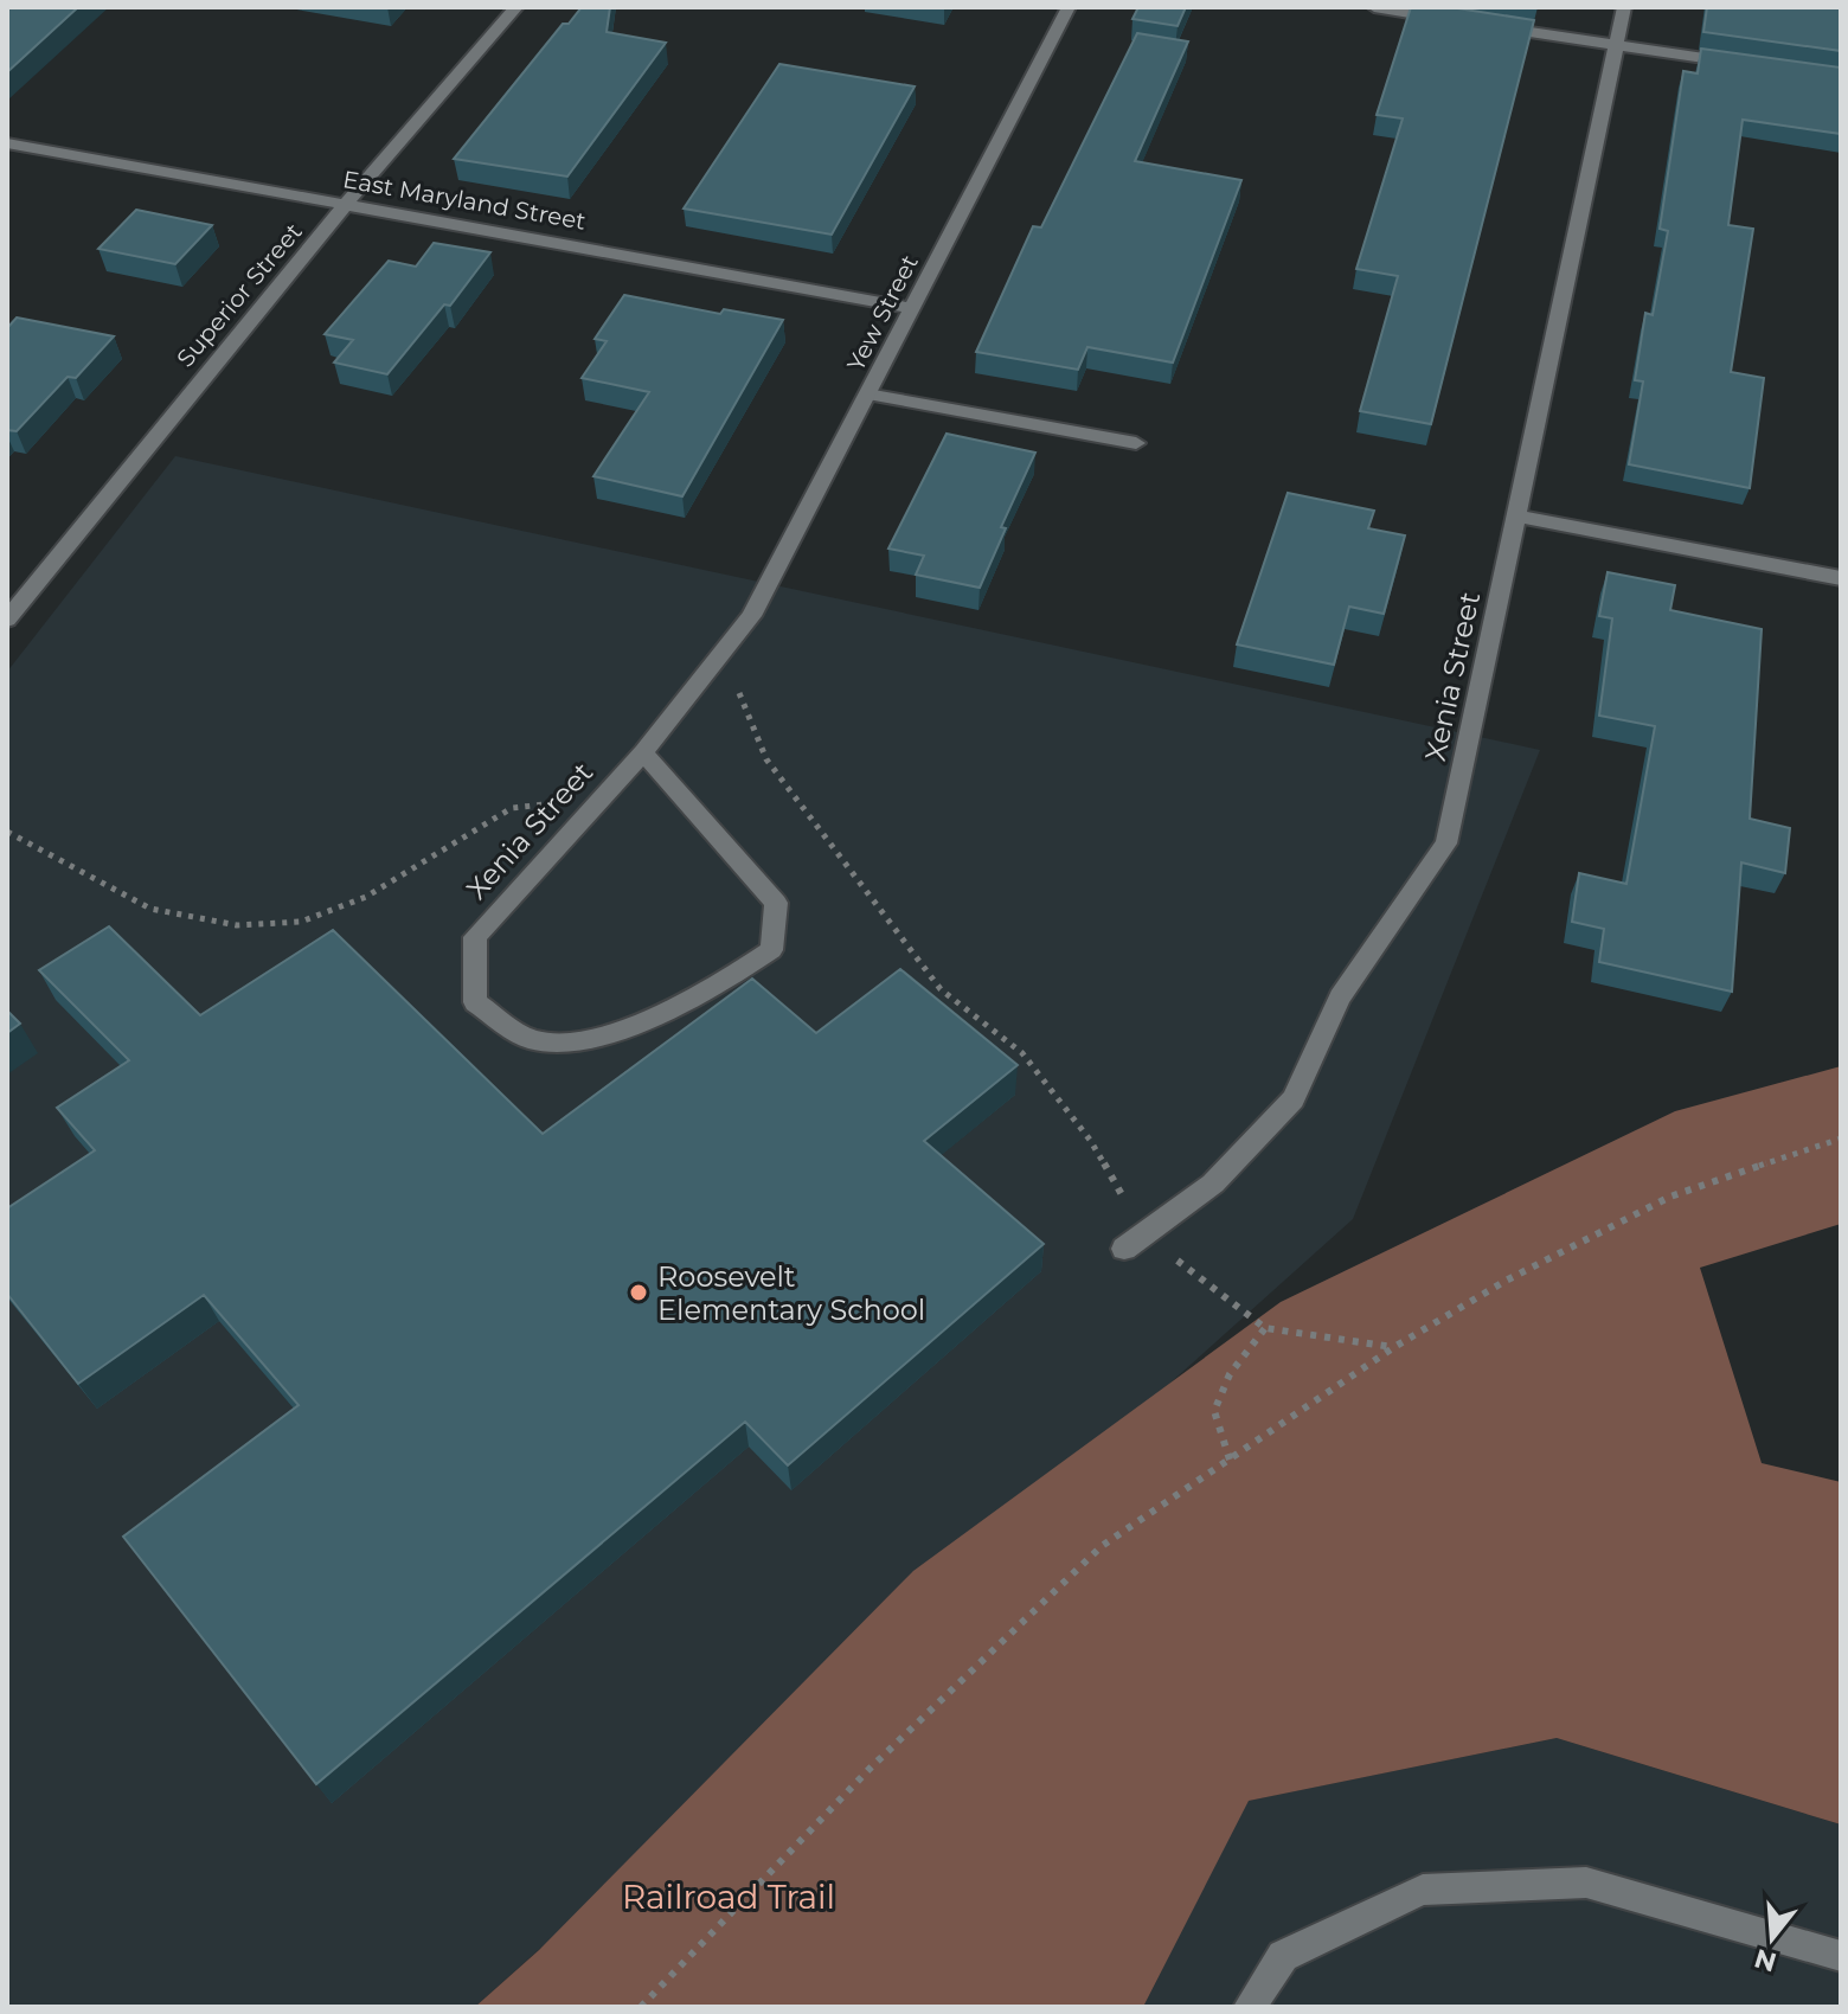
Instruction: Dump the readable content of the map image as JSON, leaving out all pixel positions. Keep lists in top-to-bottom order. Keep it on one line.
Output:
{"streets":{"street":["East Maryland Street","Superior Street","Yew Street","Xenia Street"]},"crossings":[["East Maryland Street","Superior Street"],["East Maryland Street","Yew Street"],["Yew Street","Xenia Street"]],"parks":["Railroad Trail"],"places":["Roosevelt Elementary School"],"north":"bottom"}
